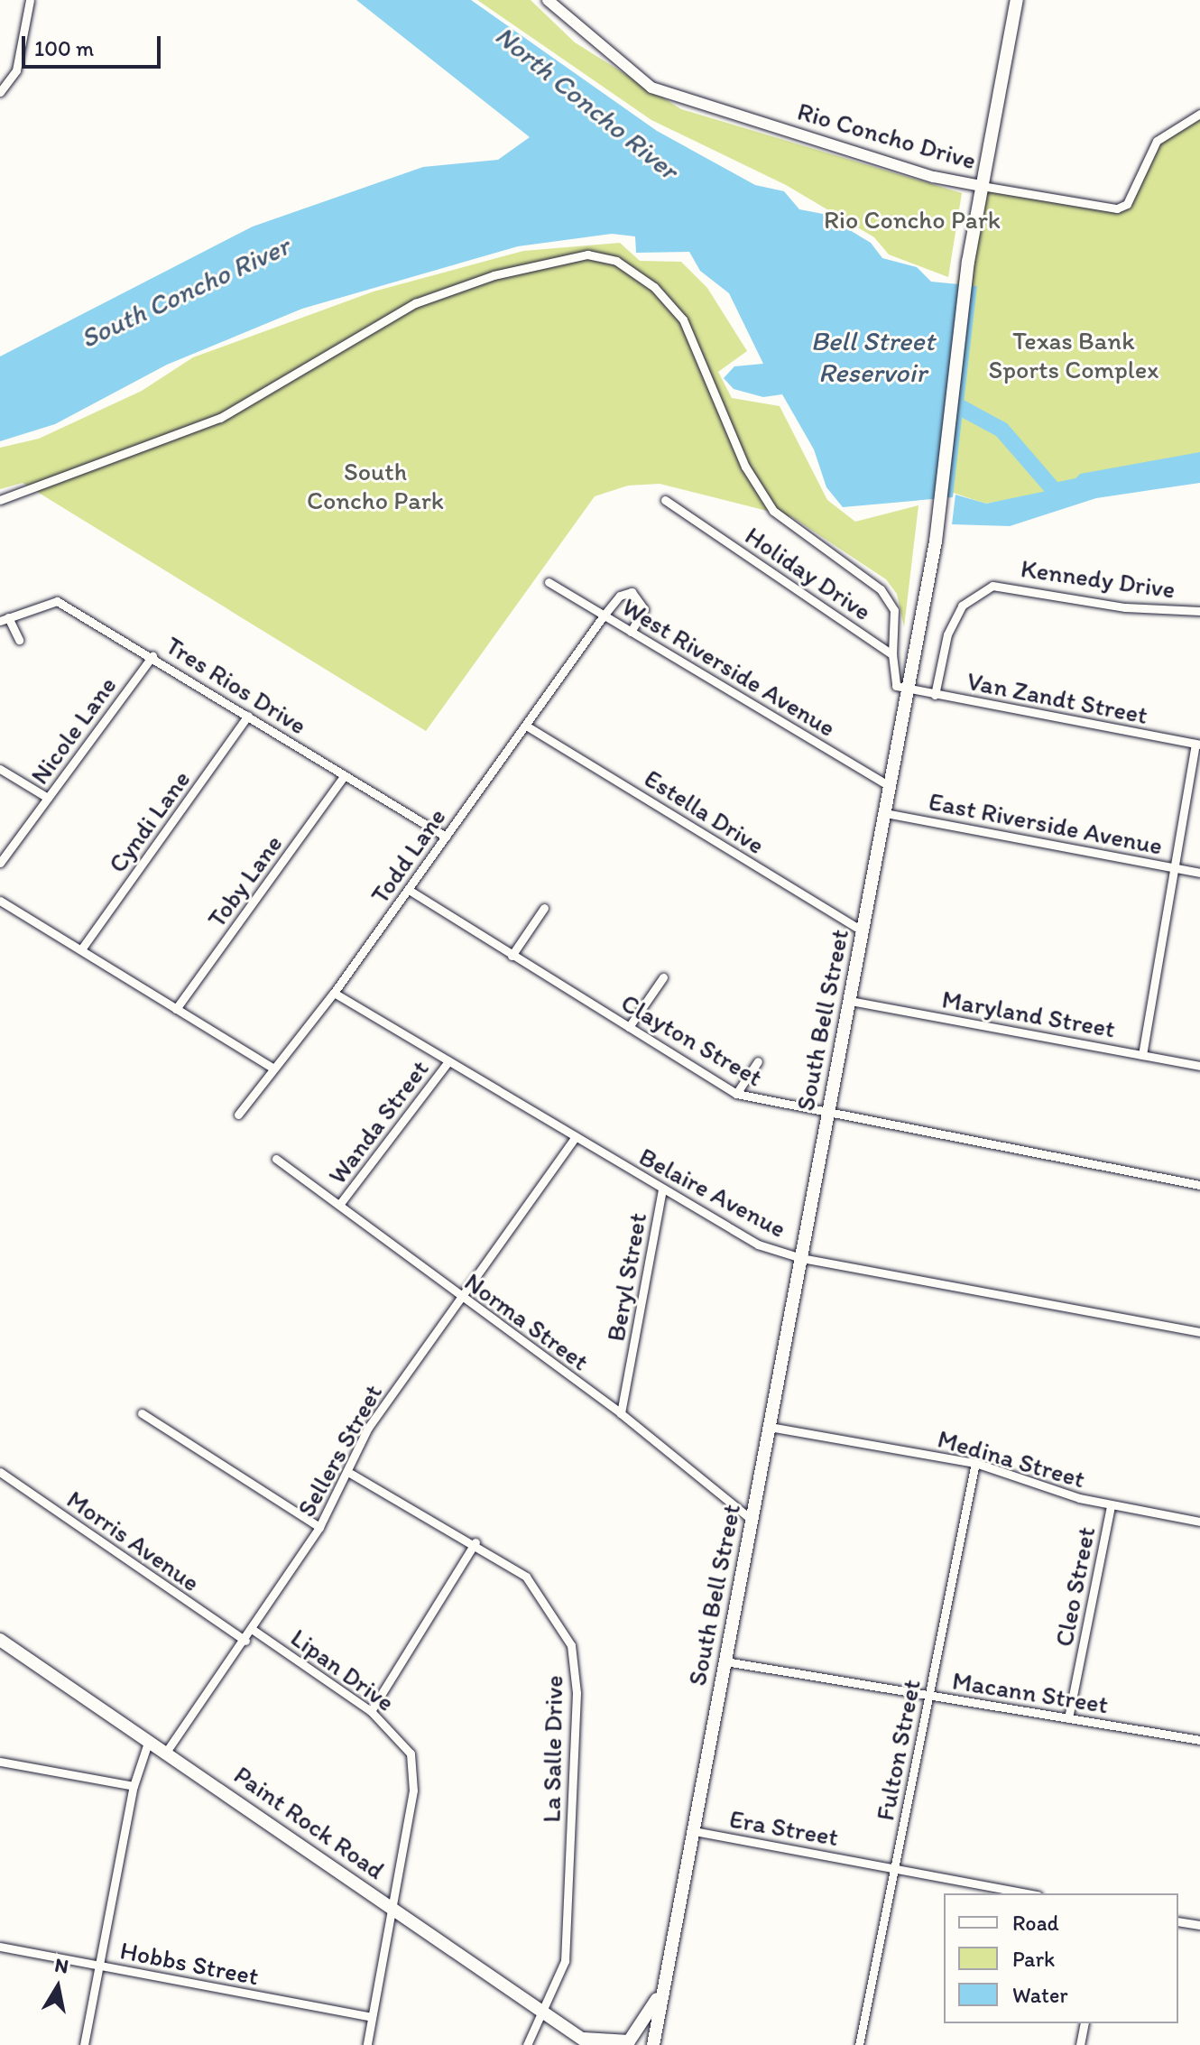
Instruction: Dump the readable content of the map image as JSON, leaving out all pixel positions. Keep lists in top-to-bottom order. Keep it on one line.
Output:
{"streets":{"main road":["South Bell Street","Paint Rock Road"],"street":["Rio Concho Drive","Holiday Drive","Kennedy Drive","West Riverside Avenue","Tres Rios Drive","Van Zandt Street","Nicole Lane","Estella Drive","Cyndi Lane","East Riverside Avenue","Todd Lane","Toby Lane","Maryland Street","Clayton Street","Wanda Street","Belaire Avenue","Beryl Street","Norma Street","Sellers Street","Medina Street","Morris Avenue","Cleo Street","Lipan Drive","Macann Street","La Salle Drive","Fulton Street","Era Street","Hobbs Street"]},"crossings":[["Rio Concho Drive","South Bell Street"],["Kennedy Drive","Van Zandt Street"],["West Riverside Avenue","Todd Lane"],["West Riverside Avenue","South Bell Street"],["Tres Rios Drive","Nicole Lane"],["Tres Rios Drive","Cyndi Lane"],["Tres Rios Drive","Todd Lane"],["Tres Rios Drive","Toby Lane"],["Van Zandt Street","South Bell Street"],["Estella Drive","Todd Lane"],["Estella Drive","South Bell Street"],["East Riverside Avenue","South Bell Street"],["Todd Lane","Clayton Street"],["Todd Lane","Belaire Avenue"],["Maryland Street","South Bell Street"],["South Bell Street","Clayton Street"],["South Bell Street","Belaire Avenue"],["South Bell Street","Norma Street"],["South Bell Street","Medina Street"],["South Bell Street","Macann Street"],["South Bell Street","Era Street"],["Wanda Street","Belaire Avenue"],["Wanda Street","Norma Street"],["Belaire Avenue","Beryl Street"],["Belaire Avenue","Sellers Street"],["Beryl Street","Norma Street"],["Norma Street","Sellers Street"],["Sellers Street","Morris Avenue"],["Sellers Street","Lipan Drive"],["Sellers Street","La Salle Drive"],["Sellers Street","Paint Rock Road"],["Medina Street","Cleo Street"],["Medina Street","Fulton Street"],["Cleo Street","Macann Street"],["Lipan Drive","Paint Rock Road"],["Lipan Drive","Hobbs Street"],["Macann Street","Fulton Street"],["La Salle Drive","Paint Rock Road"],["Fulton Street","Era Street"]],"water":["North Concho River","South Concho River","Bell Street Reservoir"],"parks":["Rio Concho Park","Texas Bank Sports Complex","South Concho Park"],"legend":["Road","Park","Water"],"scale_bar":"100 m","north":"top"}
